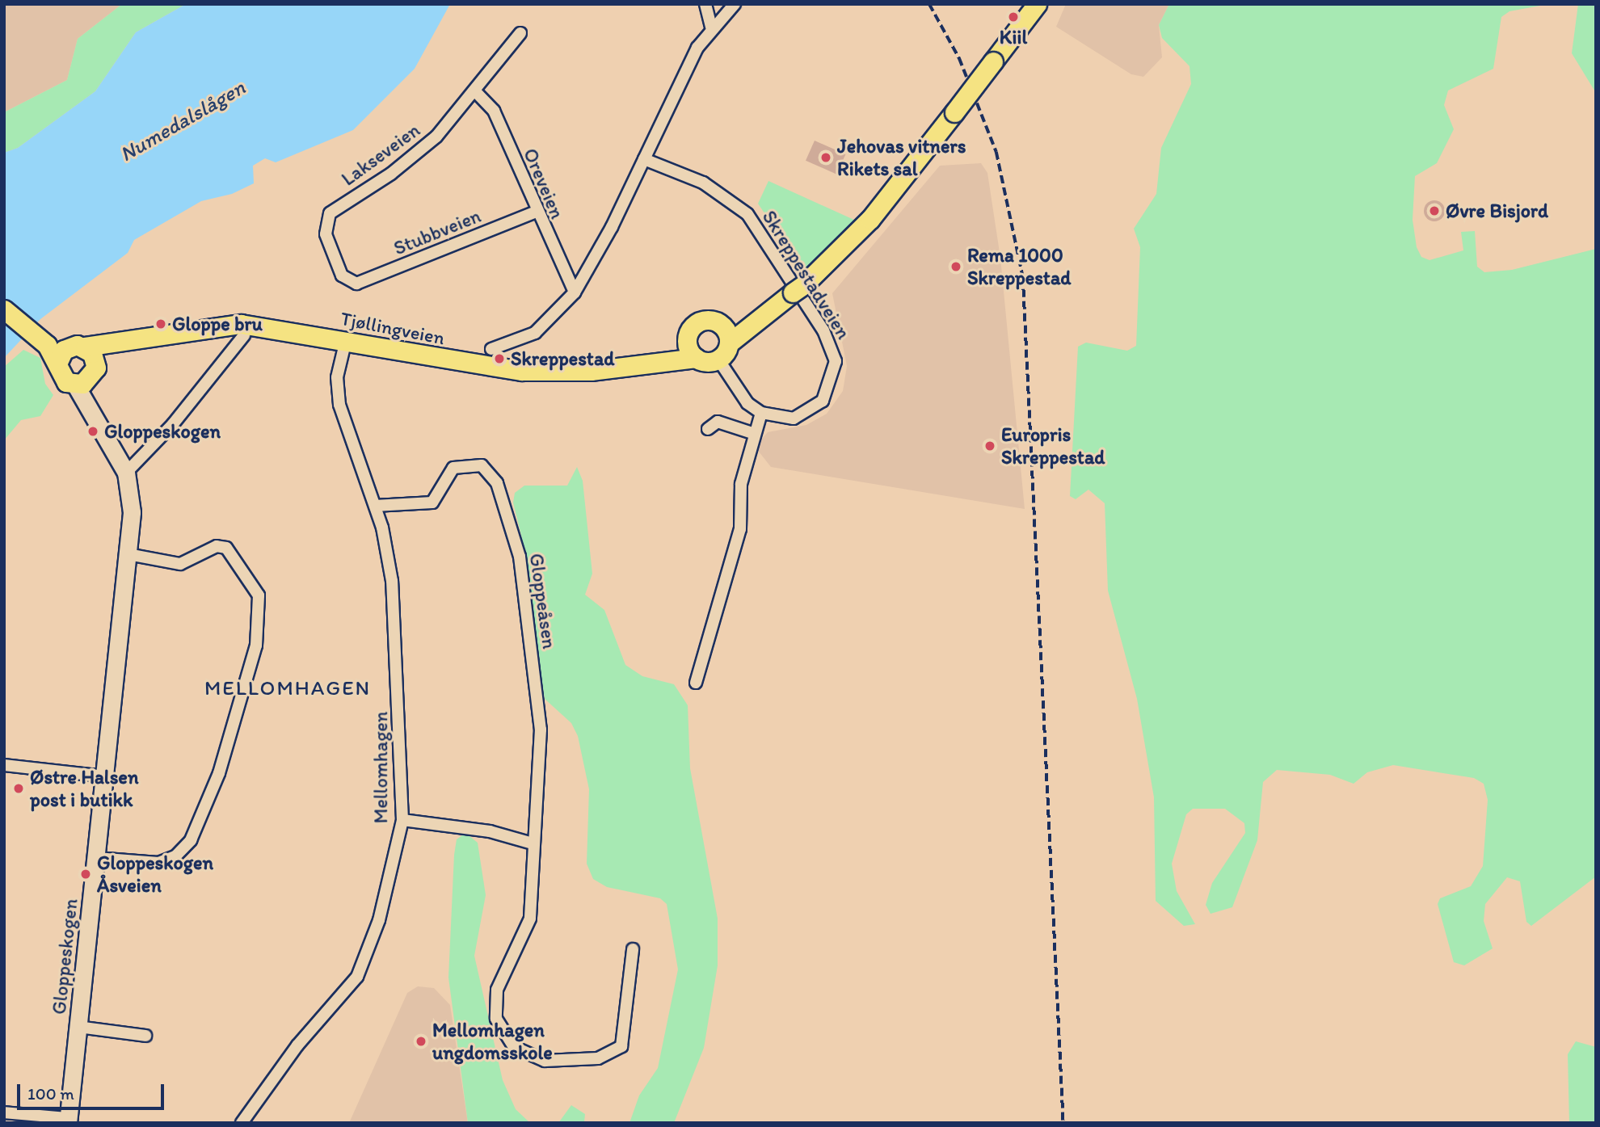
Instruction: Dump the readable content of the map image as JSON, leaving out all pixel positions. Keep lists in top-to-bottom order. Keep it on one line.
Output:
{"streets":{"main road":["Tjøllingveien","Gloppeskogen"],"street":["Lakseveien","Oreveien","Stubbveien","Skreppestadveien","Gloppeåsen","Mellomhagen"]},"crossings":[["Lakseveien","Oreveien"],["Lakseveien","Stubbveien"],["Oreveien","Stubbveien"],["Tjøllingveien","Mellomhagen"],["Tjøllingveien","Gloppeskogen"],["Gloppeåsen","Mellomhagen"]],"districts":["MELLOMHAGEN"],"water":["Numedalslågen"],"places":["Kiil","Jehovas vitners Rikets sal","Øvre Bisjord","Rema 1000 Skreppestad","Gloppe bru","Skreppestad","Gloppeskogen","Europris Skreppestad","Østre Halsen post i butikk","Gloppeskogen Åsveien","Mellomhagen ungdomsskole"],"scale_bar":"100 m"}
